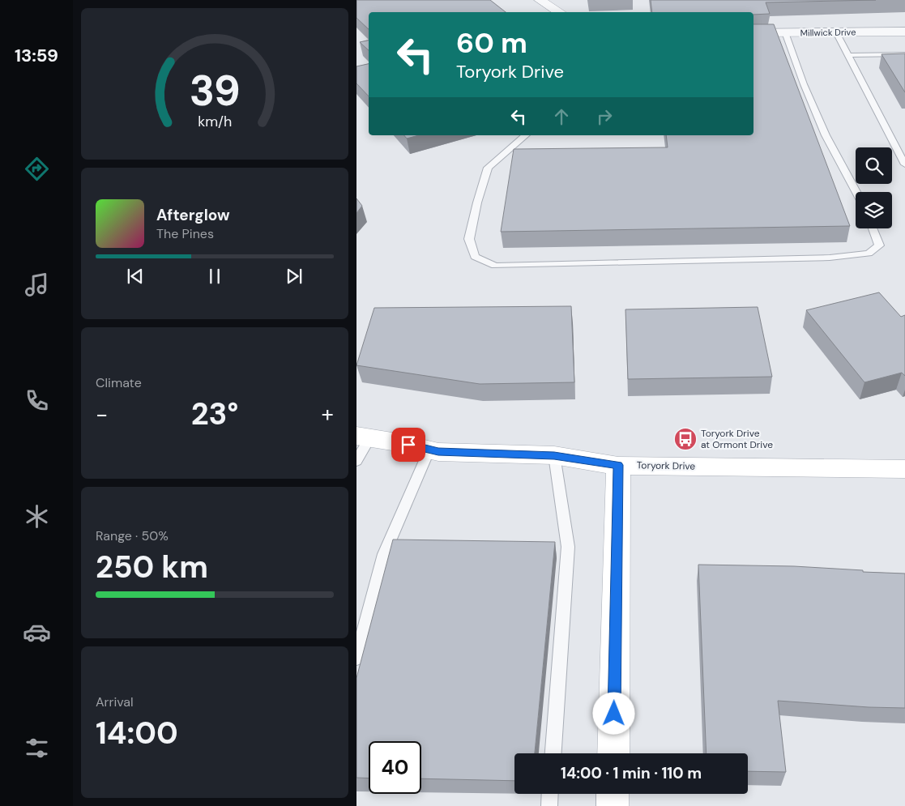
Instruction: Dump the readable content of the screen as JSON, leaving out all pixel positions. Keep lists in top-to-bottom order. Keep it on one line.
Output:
{"streets":{"street":["Millwick Drive","Toryork Drive"]},"places":{"bus stop":["Toryork Drive at Ormont Drive"]},"page":{"tabs":"13:59","turn":["60 m","Toryork Drive"],"song":["Afterglow","The Pines"],"tile":["Climate",["Range · 50%","250 km"],["Arrival","14:00"]],"heat":["−","23°","+"],"limit":"40","trip":"14:00 · 1 min · 110 m","gauge":["39","km/h"]}}
